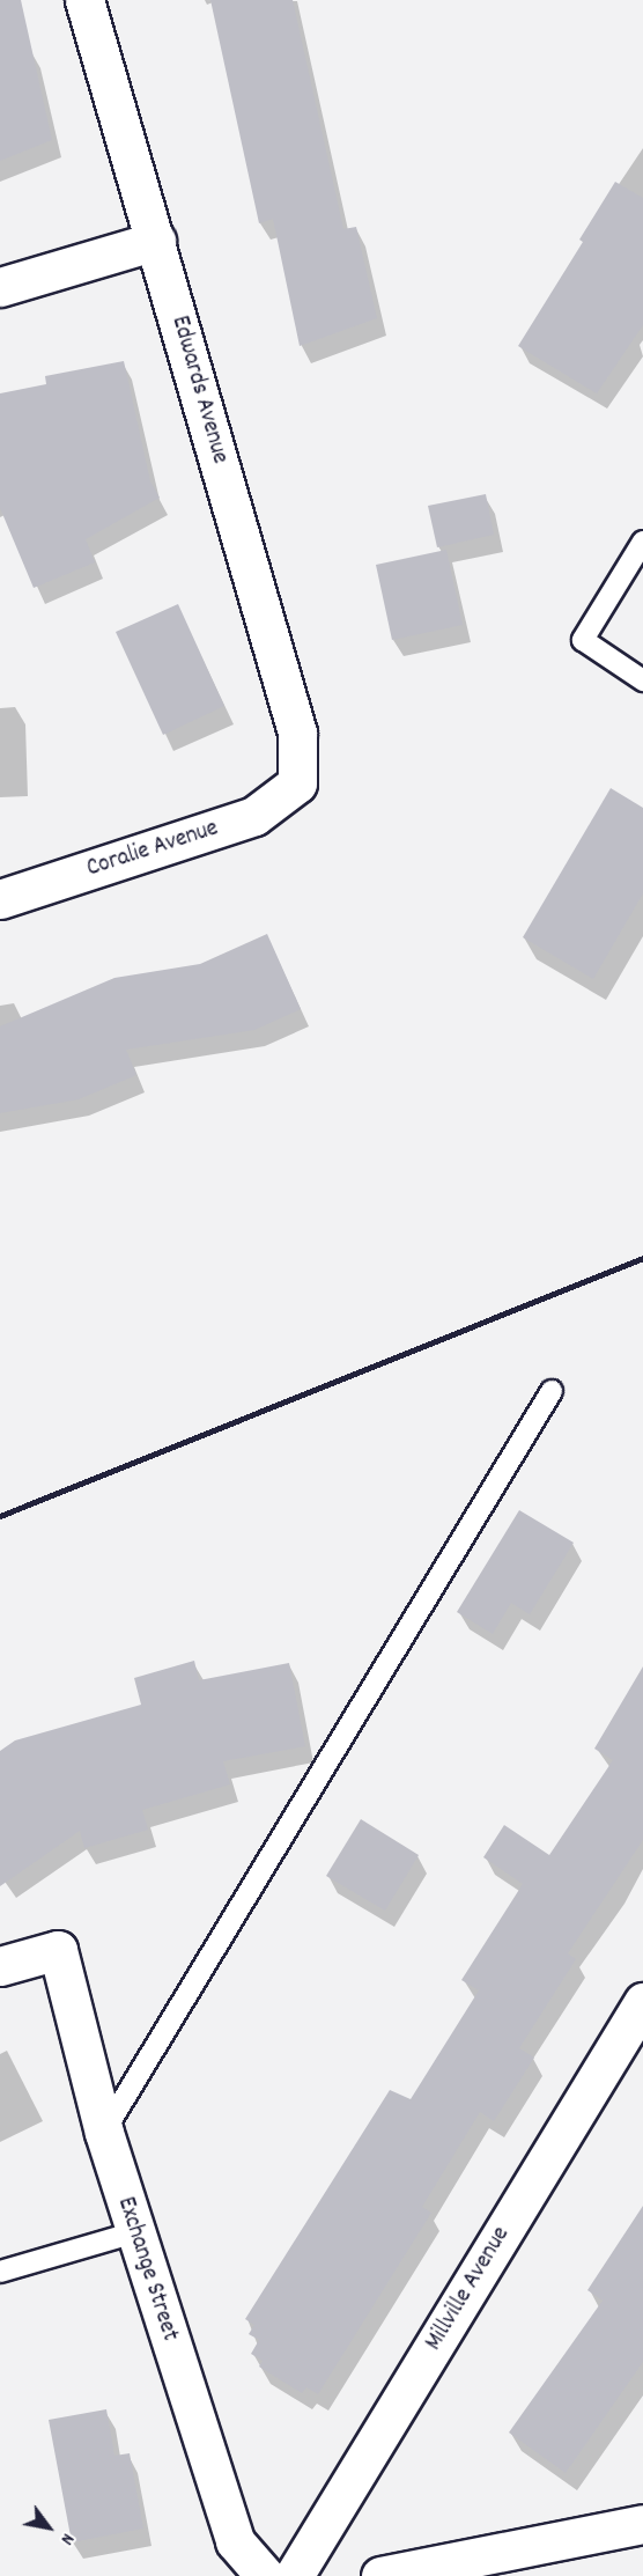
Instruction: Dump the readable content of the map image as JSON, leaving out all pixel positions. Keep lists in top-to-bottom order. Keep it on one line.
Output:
{"streets":{"street":["Edwards Avenue","Coralie Avenue","Exchange Street","Millville Avenue"]},"crossings":[["Edwards Avenue","Coralie Avenue"]],"north":"bottom right"}
